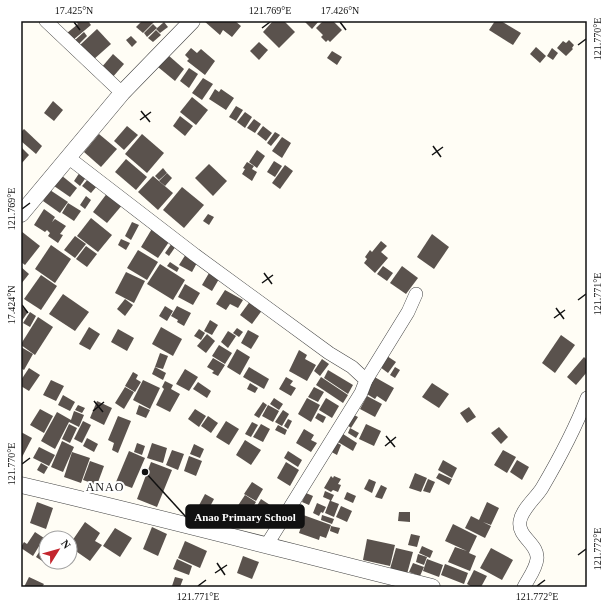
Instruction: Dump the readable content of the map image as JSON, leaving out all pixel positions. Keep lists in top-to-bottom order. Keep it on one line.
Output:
{"districts":["ANAO"],"places":["Anao Primary School"],"north":"top right","coordinates":["17.425°N","121.769°E","17.426°N","121.770°E","121.771°E","17.424°N","121.772°E"]}
